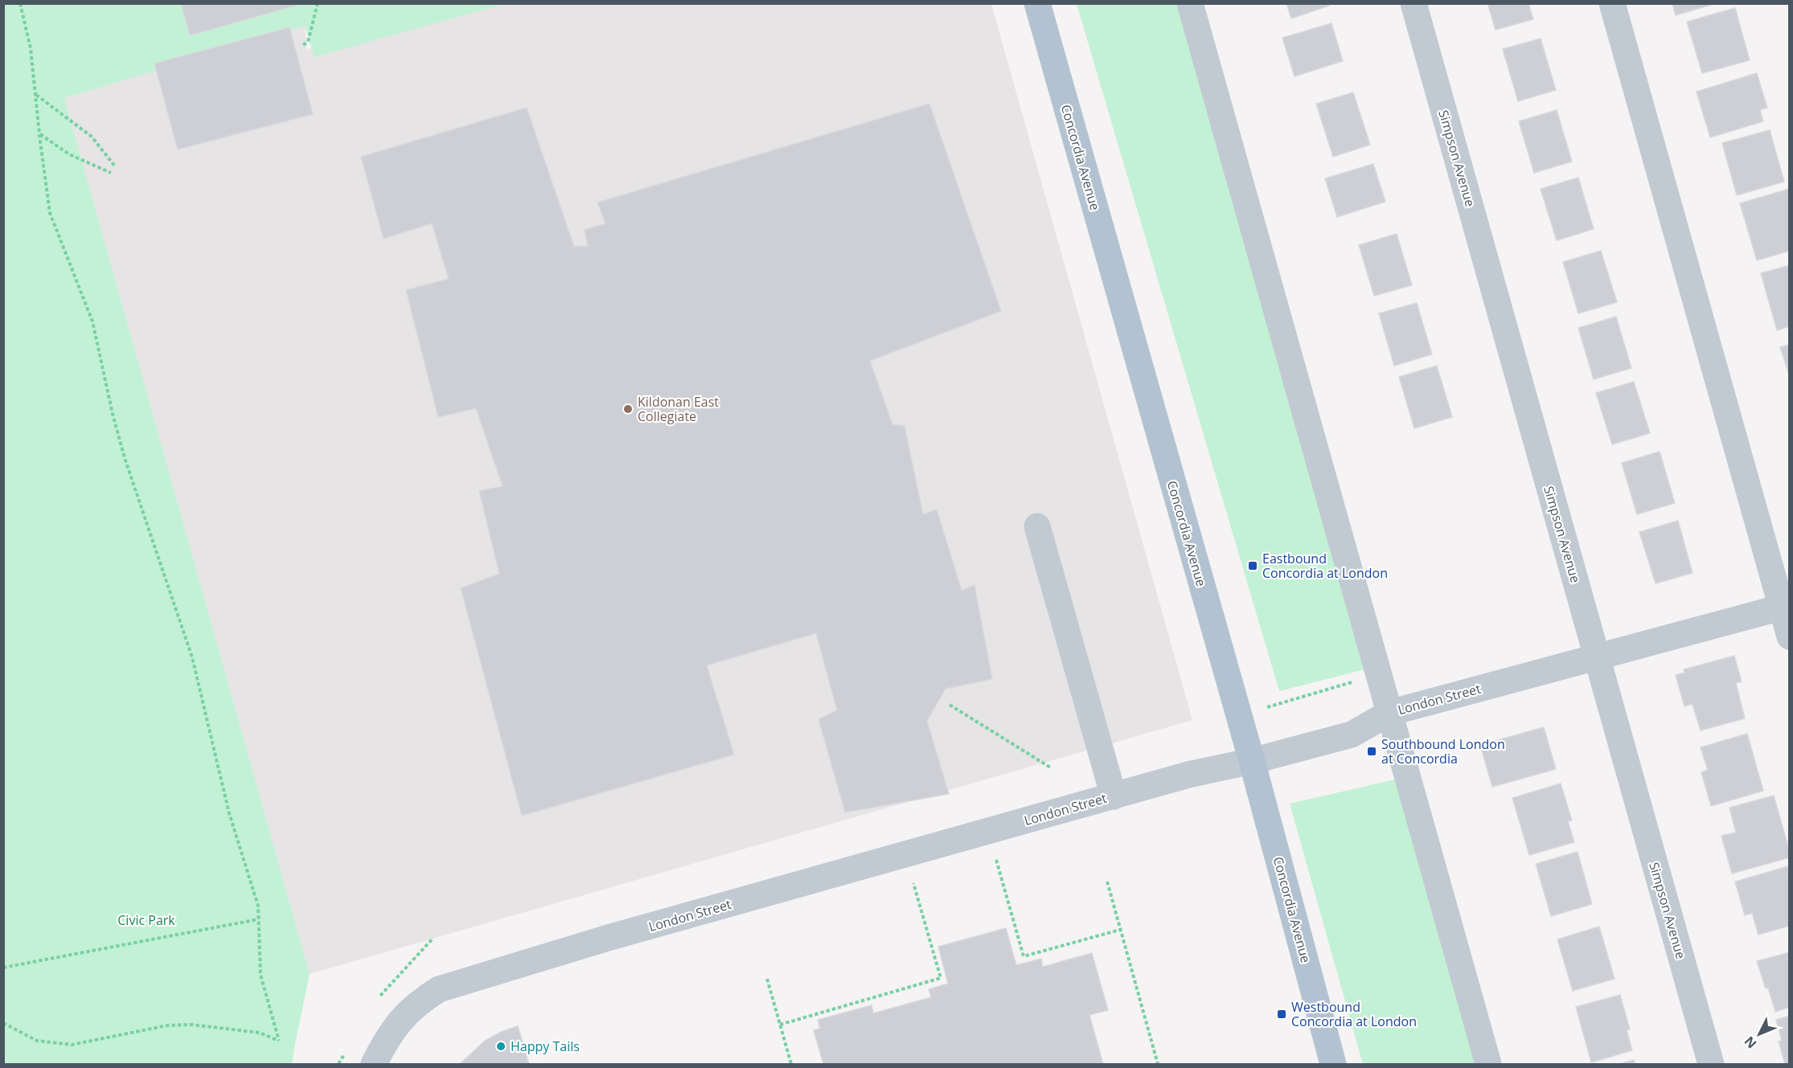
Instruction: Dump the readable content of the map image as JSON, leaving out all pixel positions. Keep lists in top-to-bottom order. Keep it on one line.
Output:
{"streets":{"main road":["Concordia Avenue"],"street":["Simpson Avenue","London Street"]},"crossings":[["Concordia Avenue","London Street"],["Simpson Avenue","London Street"]],"parks":["Civic Park"],"places":{"other":["Kildonan East Collegiate","Happy Tails"],"transit":["Eastbound Concordia at London","Southbound London at Concordia","Westbound Concordia at London"]},"north":"bottom left"}
